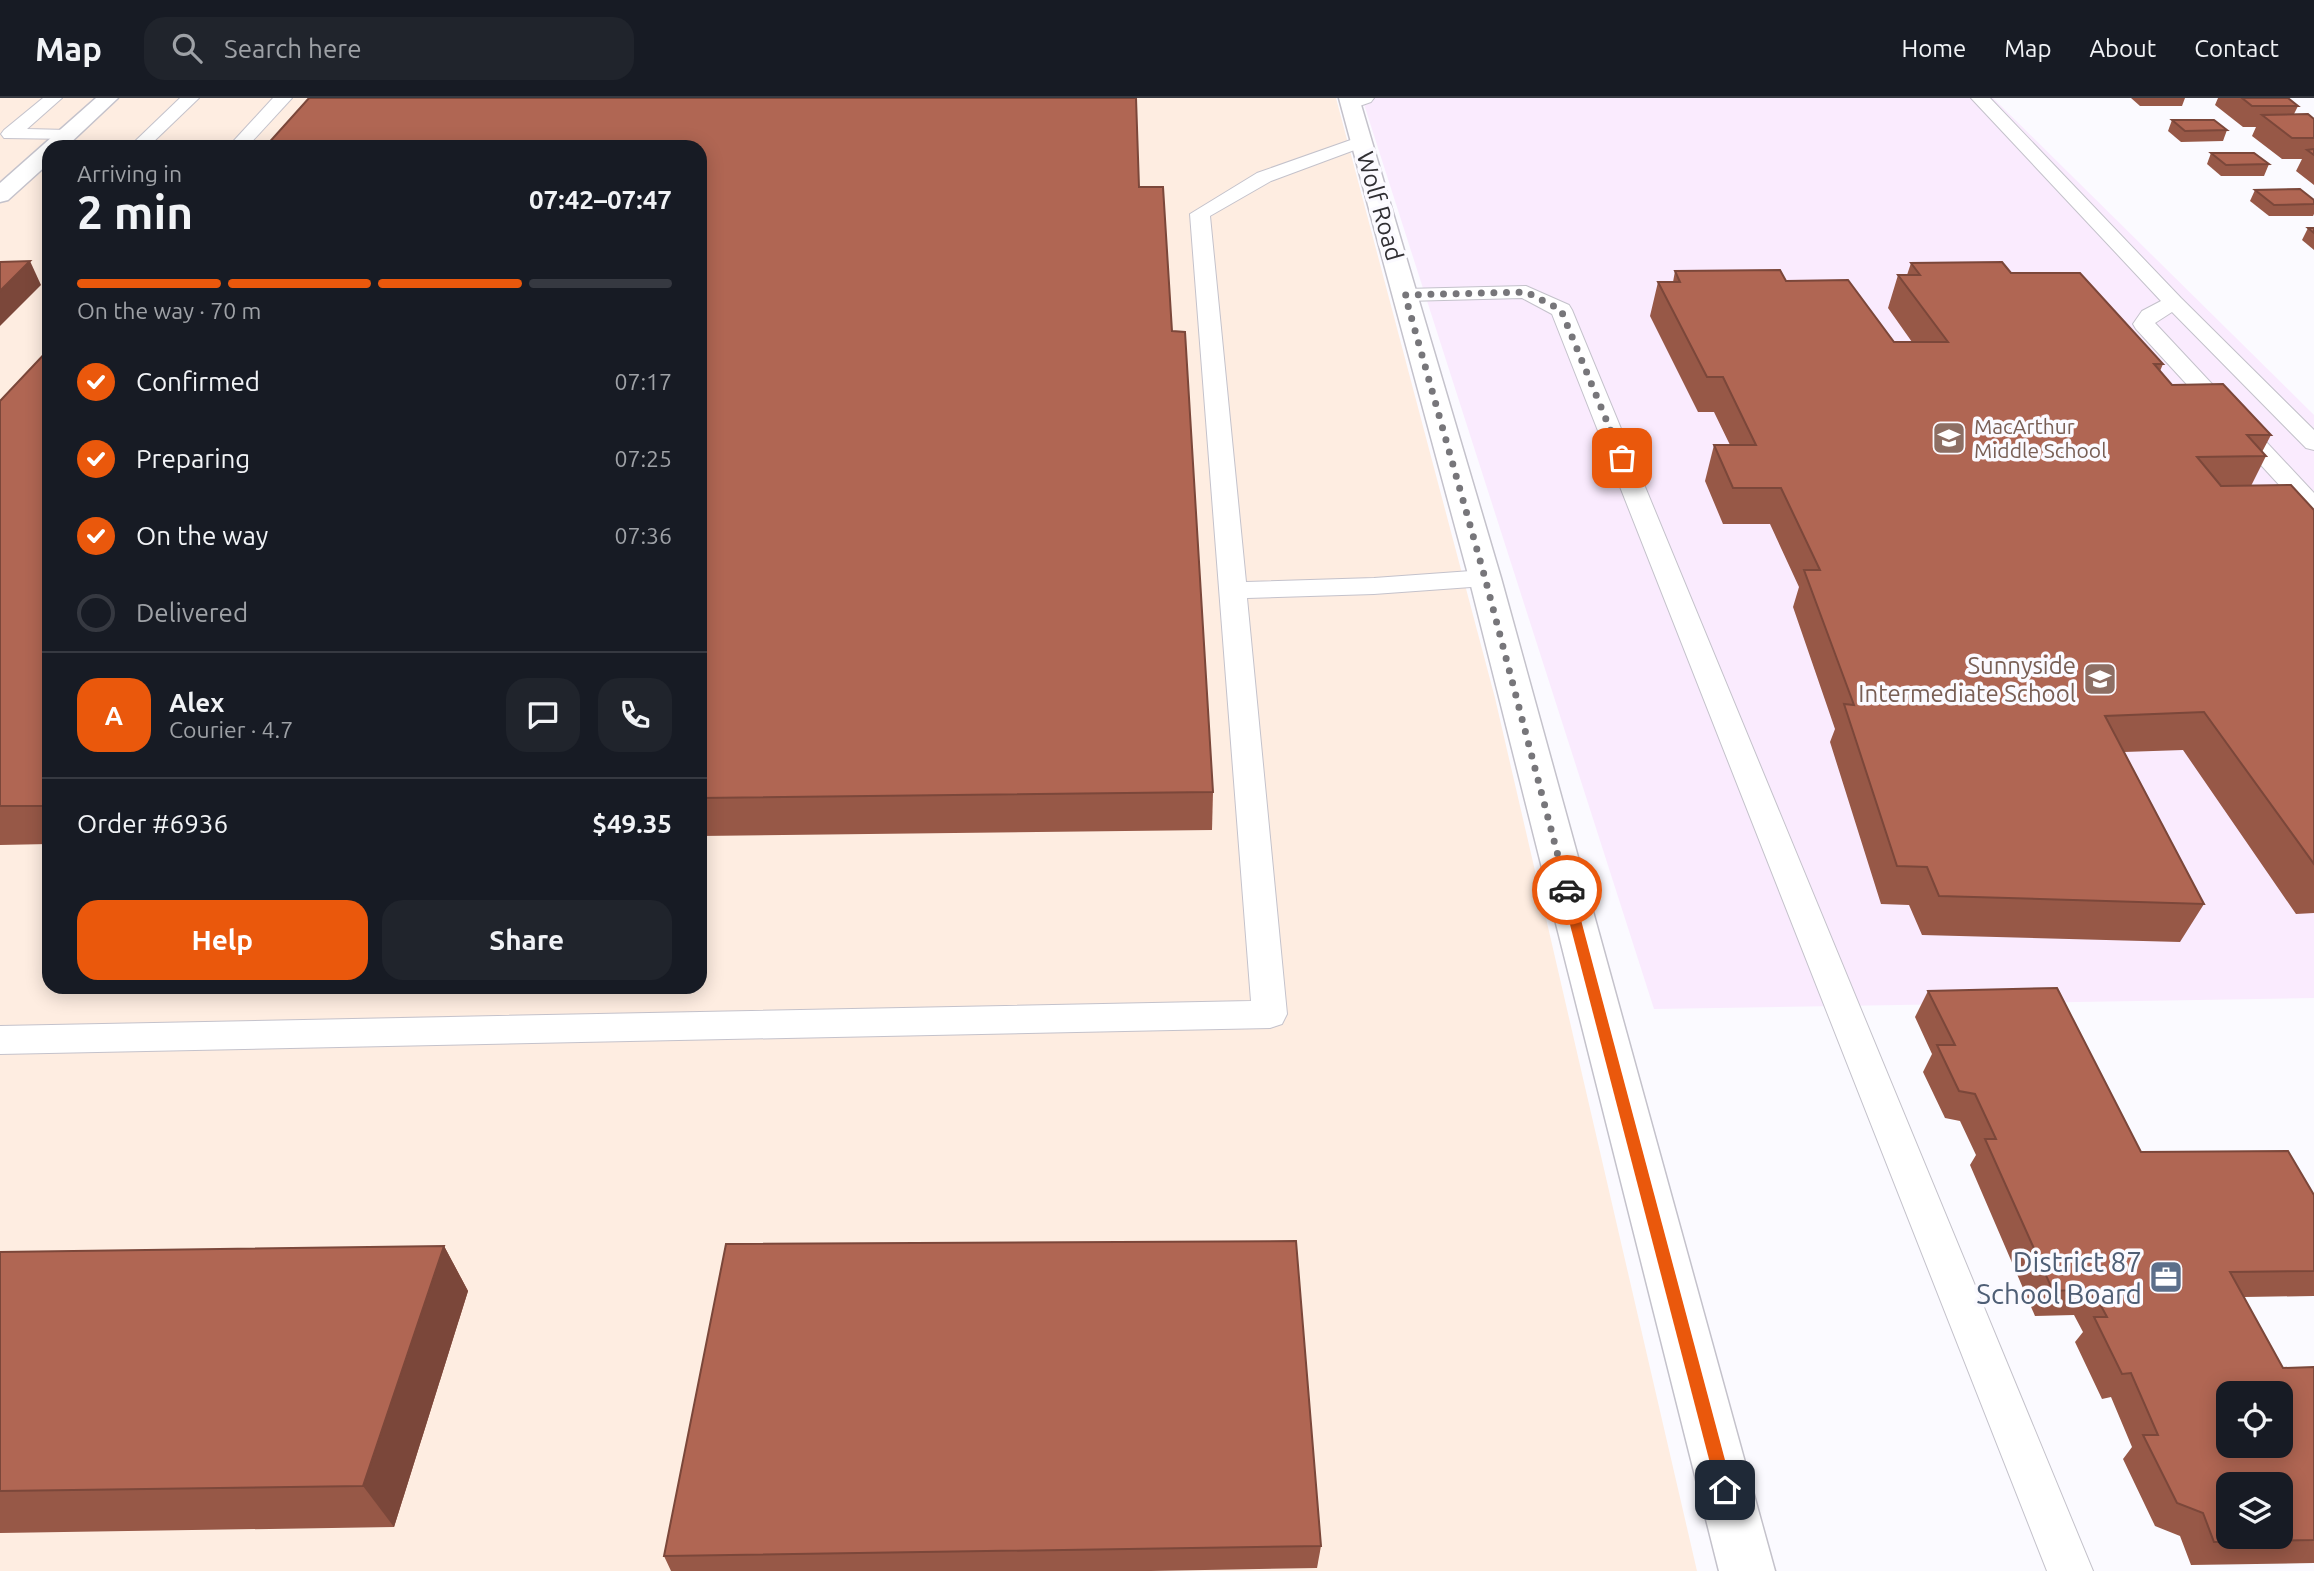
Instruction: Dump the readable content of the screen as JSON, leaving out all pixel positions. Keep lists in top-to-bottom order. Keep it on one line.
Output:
{"streets":{"street":["Wolf Road"]},"places":{"school or university":["MacArthur Middle School","Sunnyside Intermediate School"],"office":["District 87 School Board"]},"page":{"header":"Map","search":"Search here","nav":["Home","Map","About","Contact"],"heading":["2 min","Arriving in","07:42–07:47"],"panel":["Alex","Courier · 4.7","Order #6936","$49.35"],"bar":"On the way · 70 m","list":[["Confirmed","07:17"],["Preparing","07:25"],["On the way","07:36"],"Delivered"],"round":"A","buttons":["Help","Share"]}}
